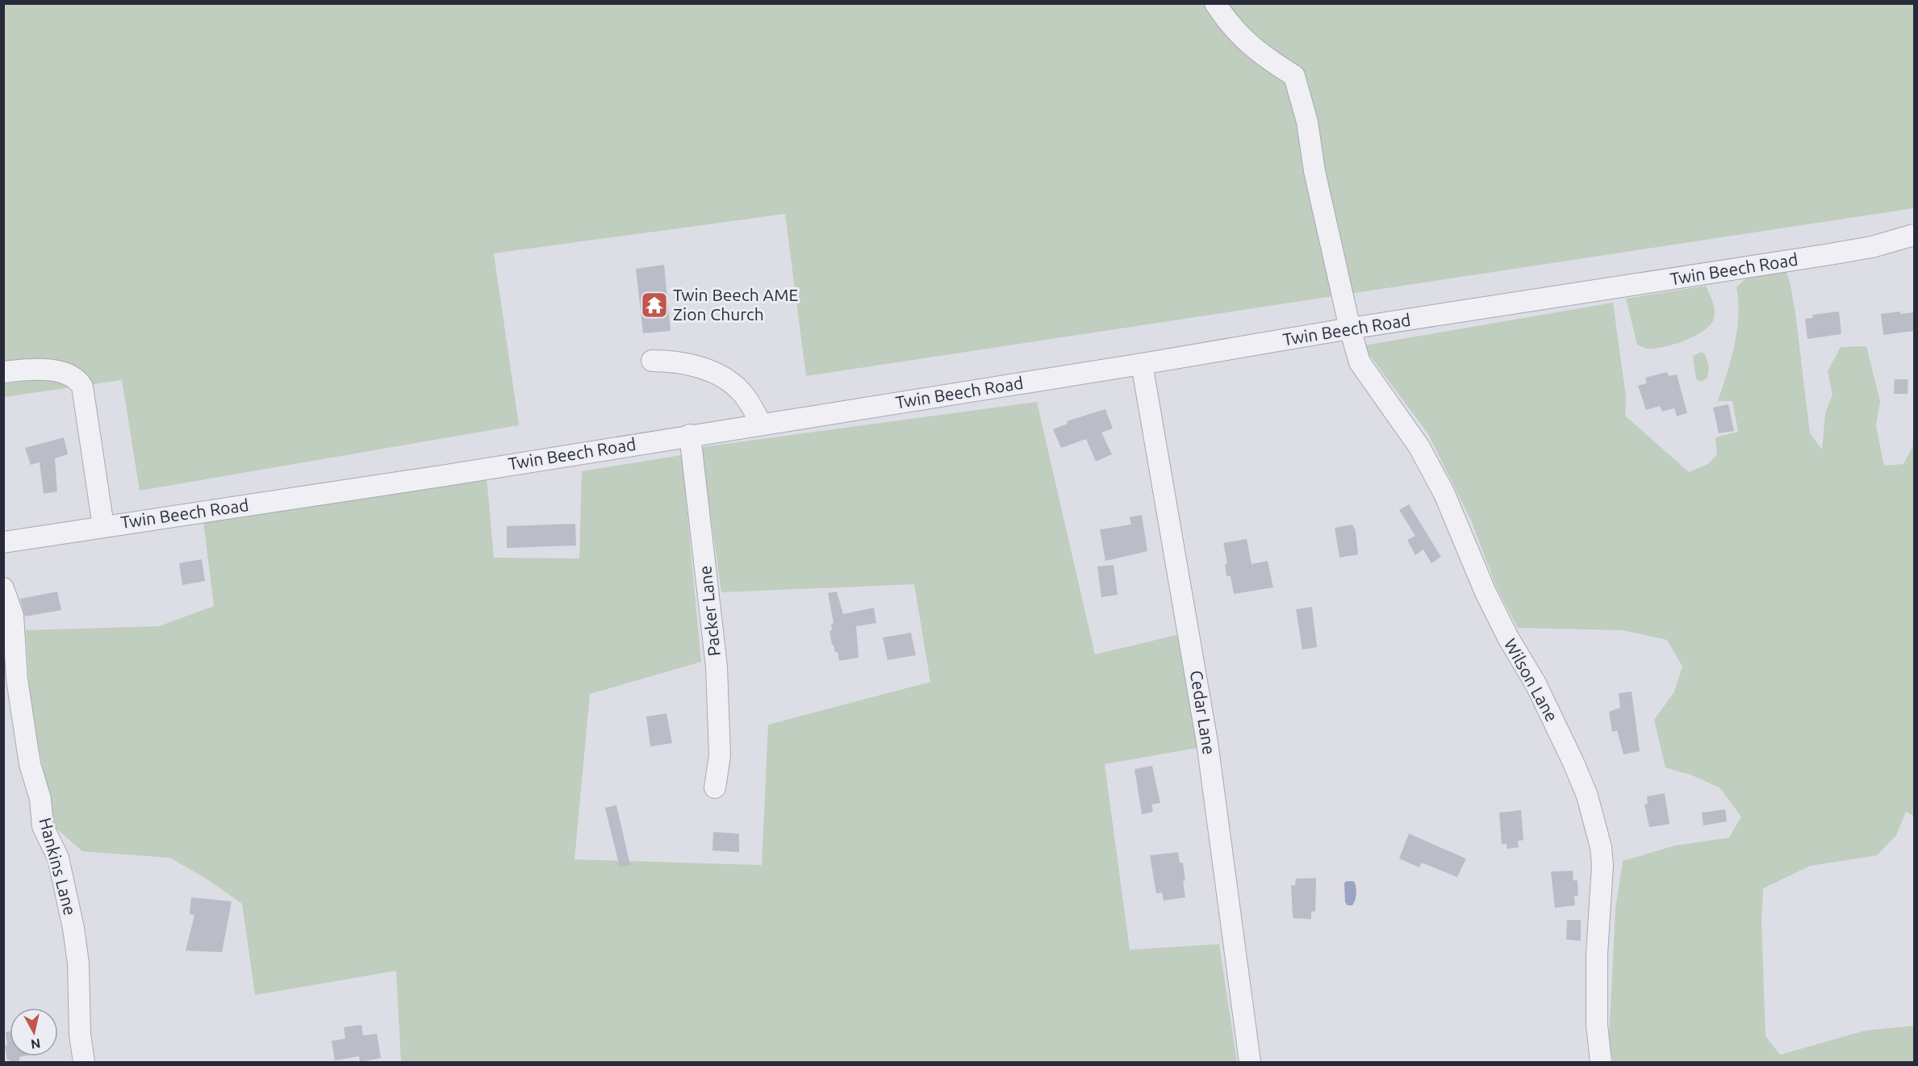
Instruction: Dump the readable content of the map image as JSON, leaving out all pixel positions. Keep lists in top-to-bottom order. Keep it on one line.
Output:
{"streets":{"street":["Twin Beech Road","Packer Lane","Wilson Lane","Cedar Lane","Hankins Lane"]},"crossings":[["Twin Beech Road","Packer Lane"],["Twin Beech Road","Wilson Lane"],["Twin Beech Road","Cedar Lane"]],"places":{"temple":["Twin Beech AME Zion Church"]},"north":"bottom"}
